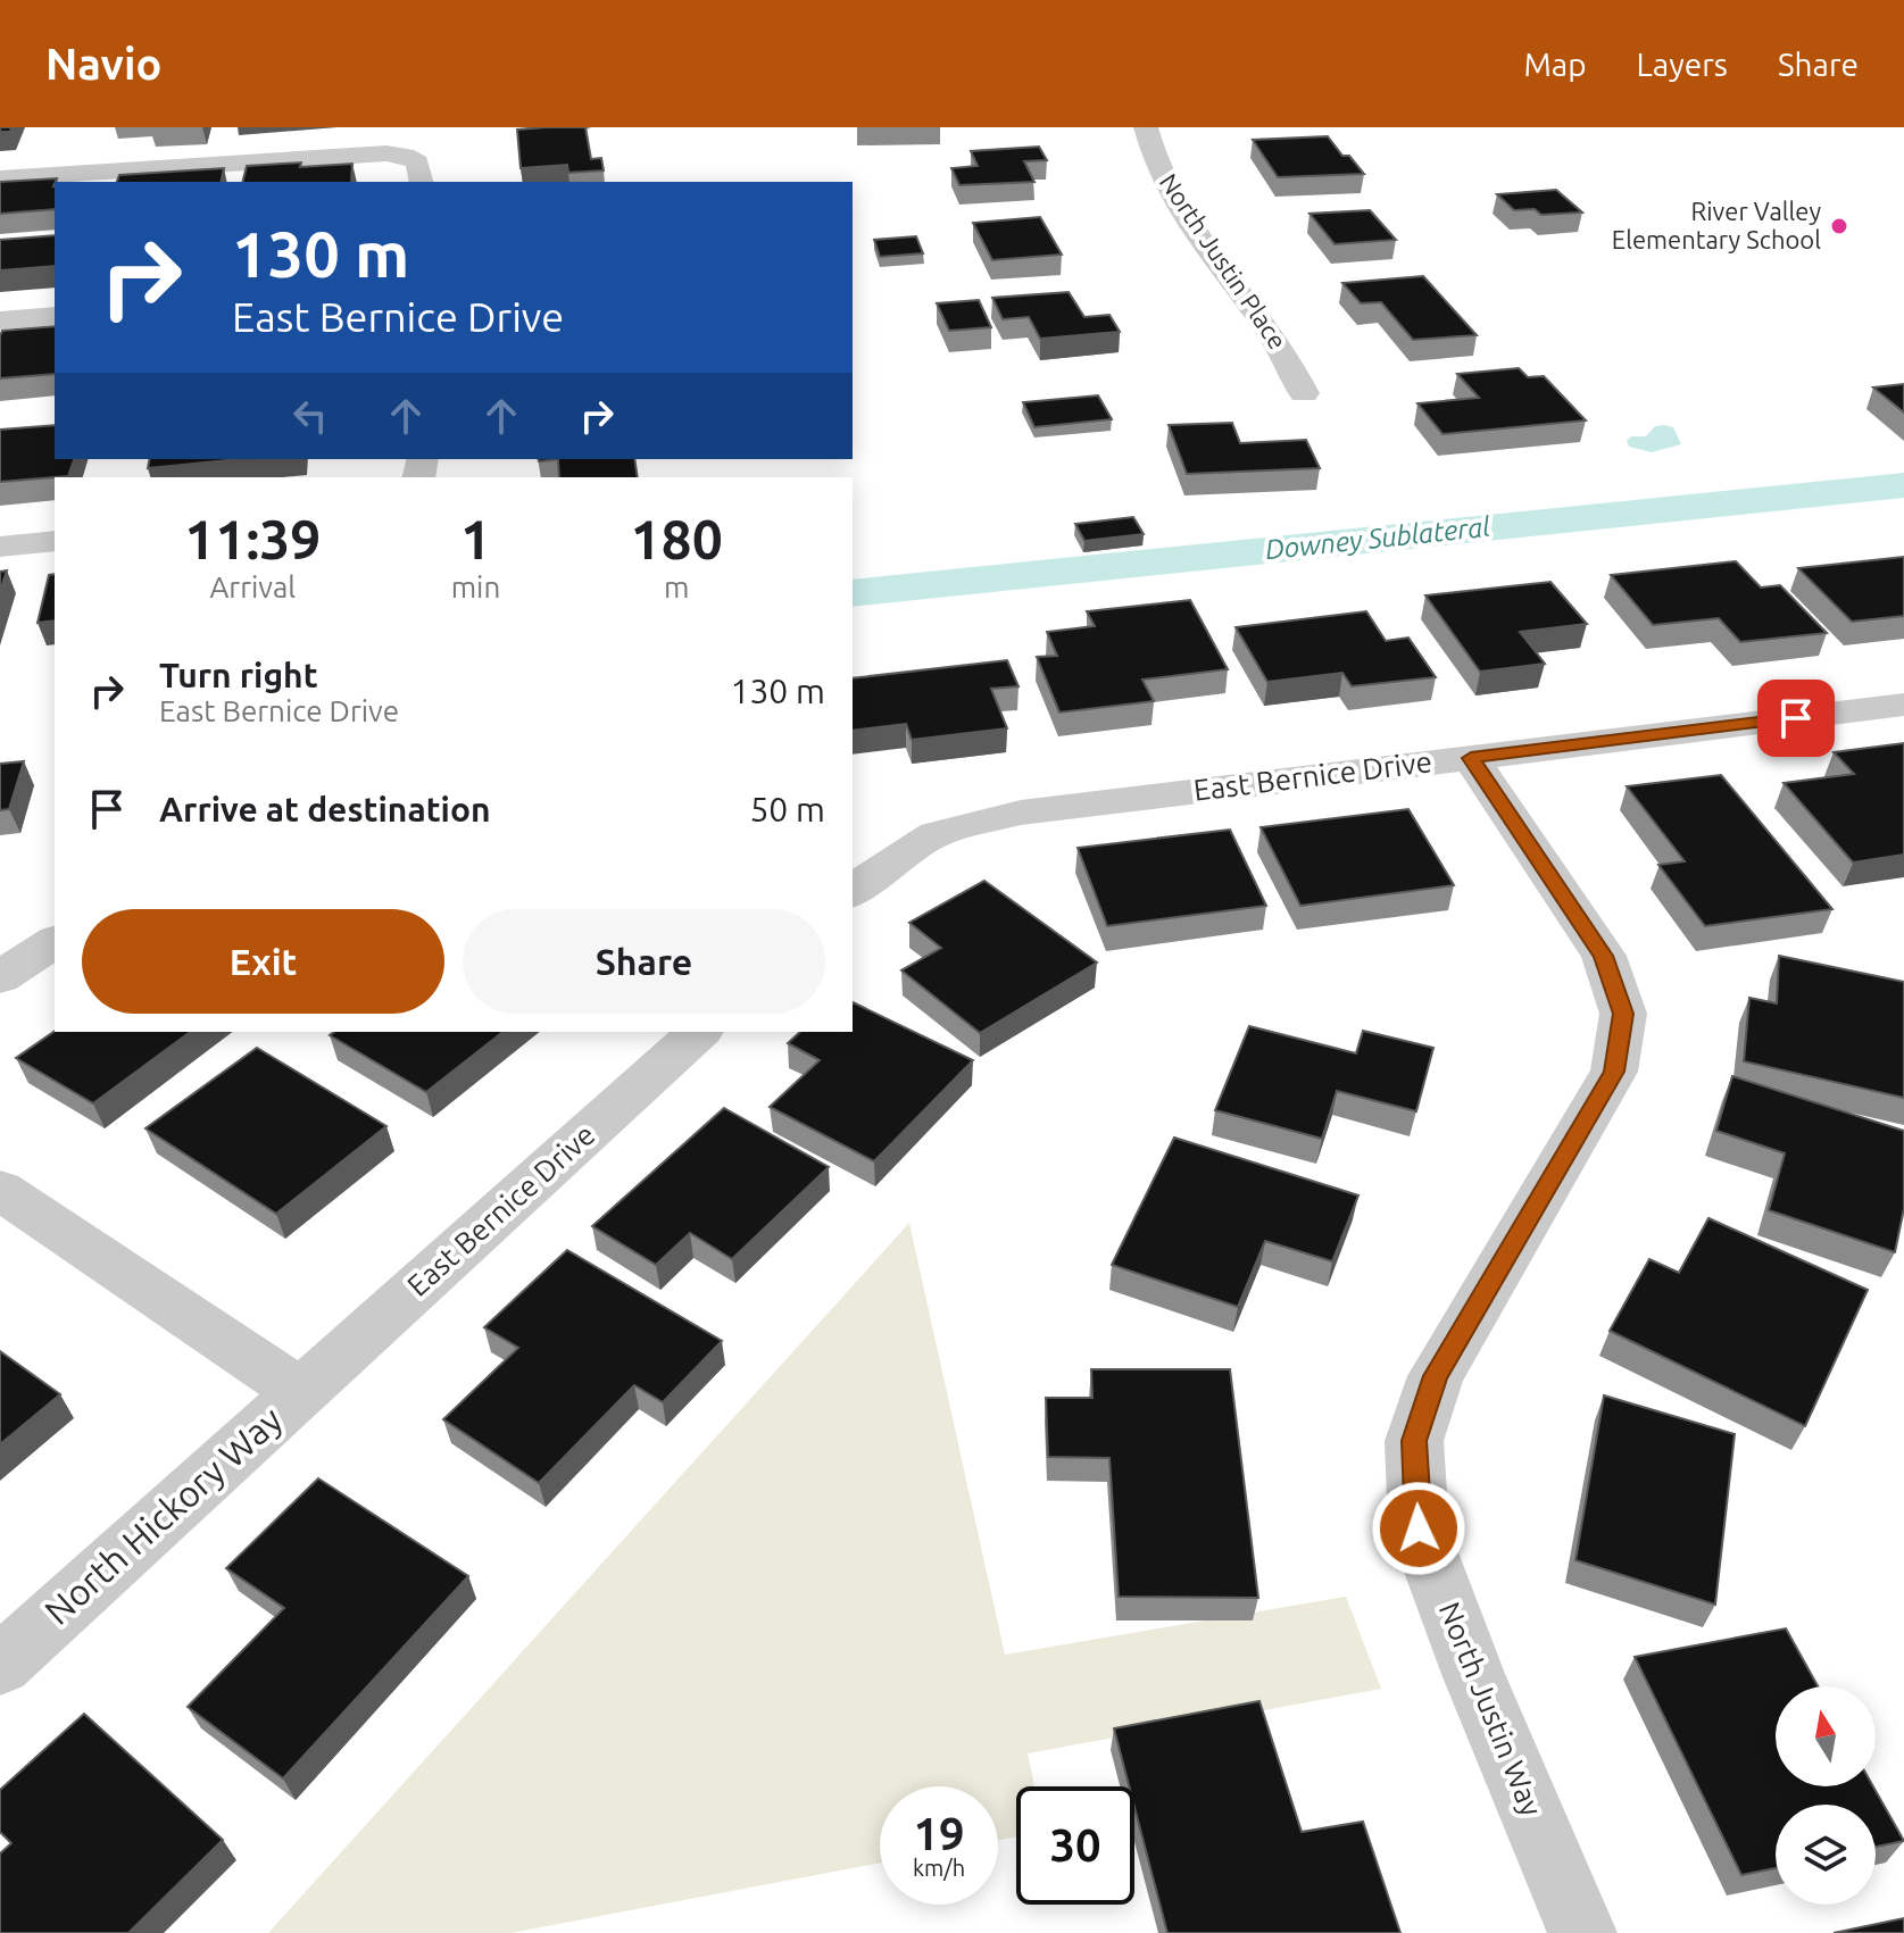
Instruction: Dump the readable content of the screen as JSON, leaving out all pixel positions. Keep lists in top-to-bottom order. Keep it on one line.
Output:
{"streets":{"street":["North Justin Place","East Bernice Drive","North Hickory Way","North Justin Way"]},"crossings":[["East Bernice Drive","North Hickory Way"],["East Bernice Drive","North Justin Way"]],"water":["Downey Sublateral"],"places":["River Valley Elementary School"],"north":"top","page":{"header":"Navio","nav":["Map","Layers","Share"],"turn":["130 m","East Bernice Drive"],"eta":["11:39","Arrival","1","min","180","m"],"list":[{"name":"Turn right","note":"East Bernice Drive","value":"130 m"},{"name":"Arrive at destination","value":"50 m"}],"buttons":["Exit","Share"],"speed":"19 km/h","limit":"30"}}
